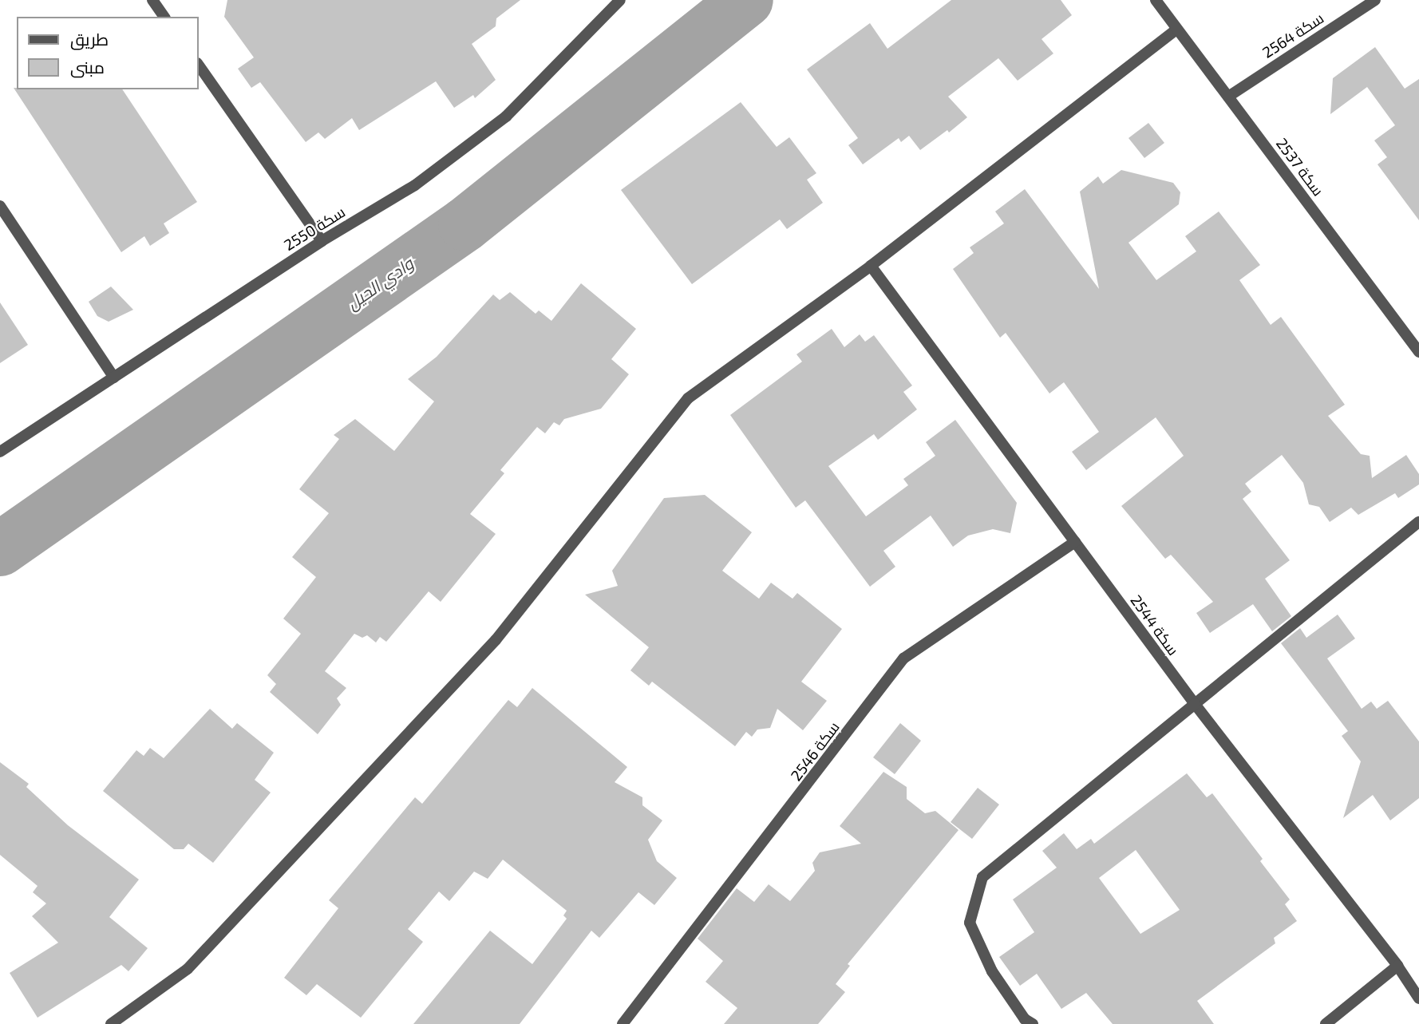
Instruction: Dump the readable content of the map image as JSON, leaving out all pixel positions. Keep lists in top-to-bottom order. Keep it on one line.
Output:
{"streets":{"street":["سكة 2564","سكة 2537","سكة 2550","سكة 2544","سكة 2546"]},"crossings":[["سكة 2564","سكة 2537"],["سكة 2544","سكة 2546"]],"water":["وادي الحيل"],"legend":["طريق","مبنى"]}
